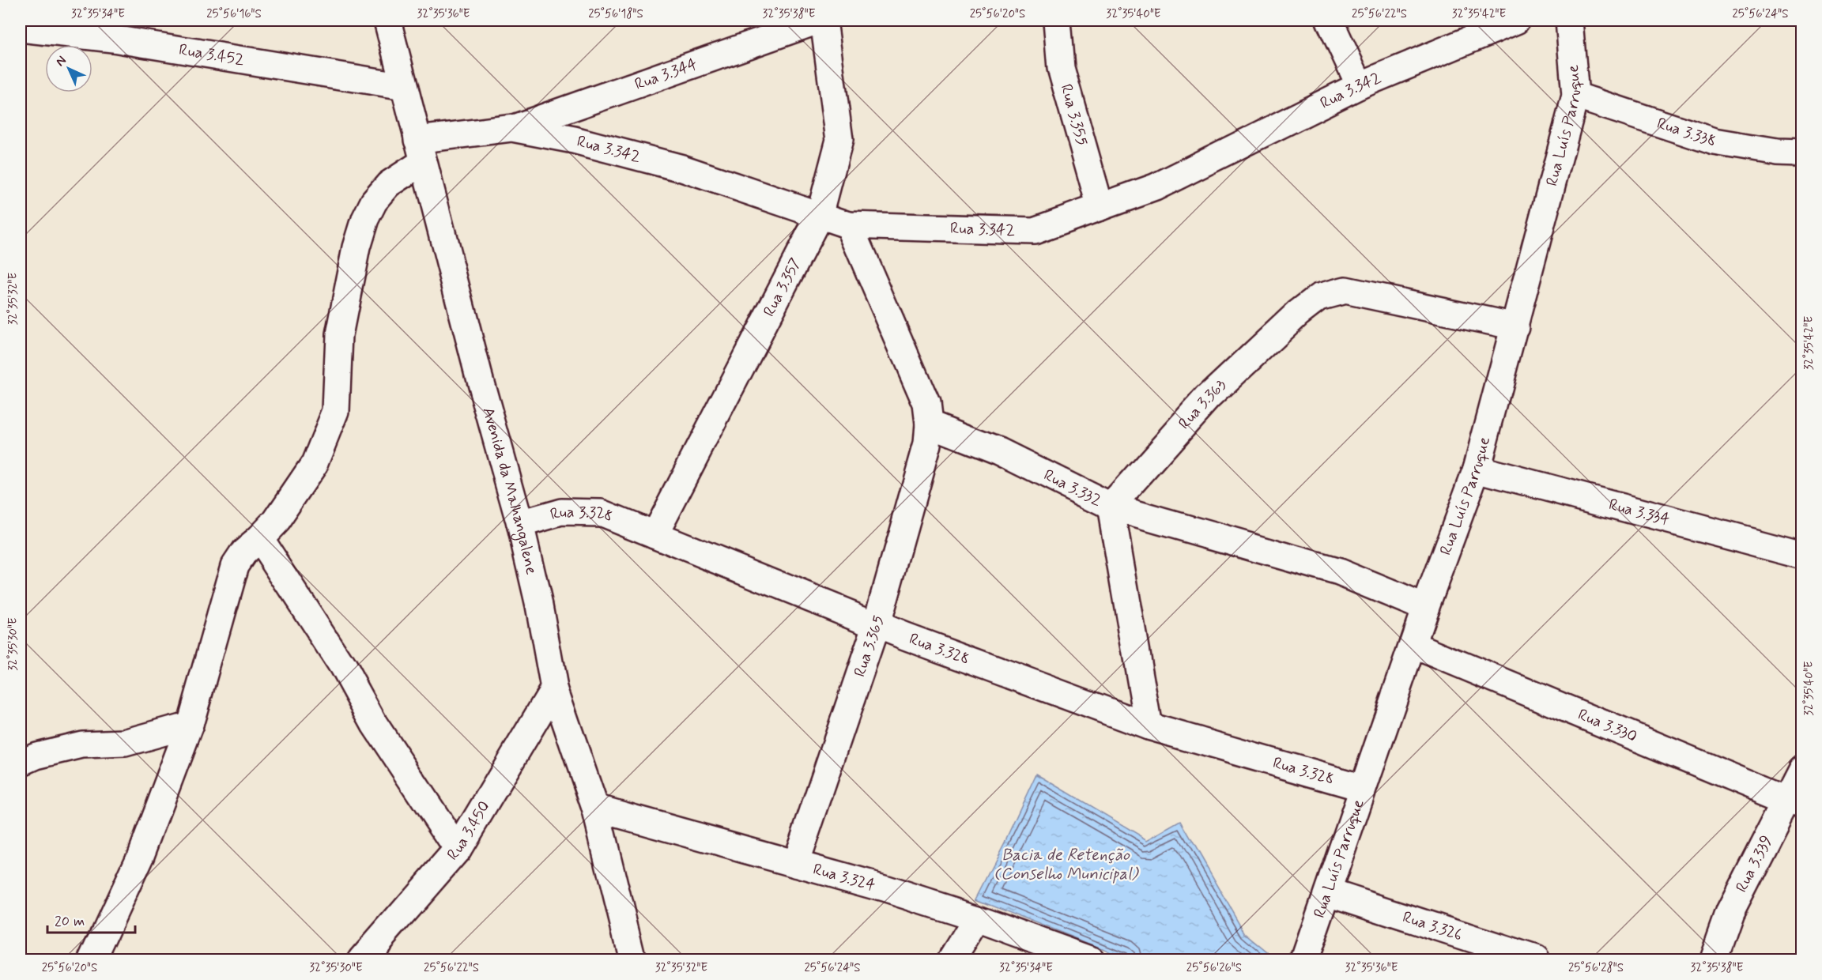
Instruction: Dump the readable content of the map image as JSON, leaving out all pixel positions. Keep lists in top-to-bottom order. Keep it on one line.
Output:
{"streets":{"street":["Rua 3.452","Rua 3.344","Rua 3.342","Rua 3.355","Rua Luís Parruque","Rua 3.338","Rua 3.357","Rua 3.363","Rua 3.332","Avenida da Malhangalene","Rua 3.334","Rua 3.328","Rua 3.365","Rua 3.330","Rua 3.450","Rua 3.339","Rua 3.324","Rua 3.326"]},"crossings":[["Rua 3.452","Avenida da Malhangalene"],["Rua 3.344","Rua 3.342"],["Rua 3.342","Rua 3.355"],["Rua 3.342","Rua 3.357"],["Rua 3.342","Avenida da Malhangalene"],["Rua Luís Parruque","Rua 3.338"],["Rua Luís Parruque","Rua 3.363"],["Rua Luís Parruque","Rua 3.332"],["Rua Luís Parruque","Rua 3.334"],["Rua Luís Parruque","Rua 3.328"],["Rua Luís Parruque","Rua 3.330"],["Rua Luís Parruque","Rua 3.326"],["Rua 3.357","Rua 3.328"],["Rua 3.363","Rua 3.332"],["Rua 3.332","Rua 3.365"],["Avenida da Malhangalene","Rua 3.328"],["Avenida da Malhangalene","Rua 3.450"],["Avenida da Malhangalene","Rua 3.324"],["Rua 3.328","Rua 3.365"],["Rua 3.365","Rua 3.324"],["Rua 3.330","Rua 3.339"]],"water":["Bacia de Retenção (Conselho Municipal)"],"scale_bar":"20 m","north":"top left","coordinates":["32°35'34\"E","25°56'16\"S","32°35'36\"E","25°56'18\"S","32°35'38\"E","25°56'20\"S","32°35'40\"E","25°56'22\"S","32°35'42\"E","25°56'24\"S","32°35'32\"E","32°35'30\"E","25°56'26\"S","25°56'28\"S"]}
